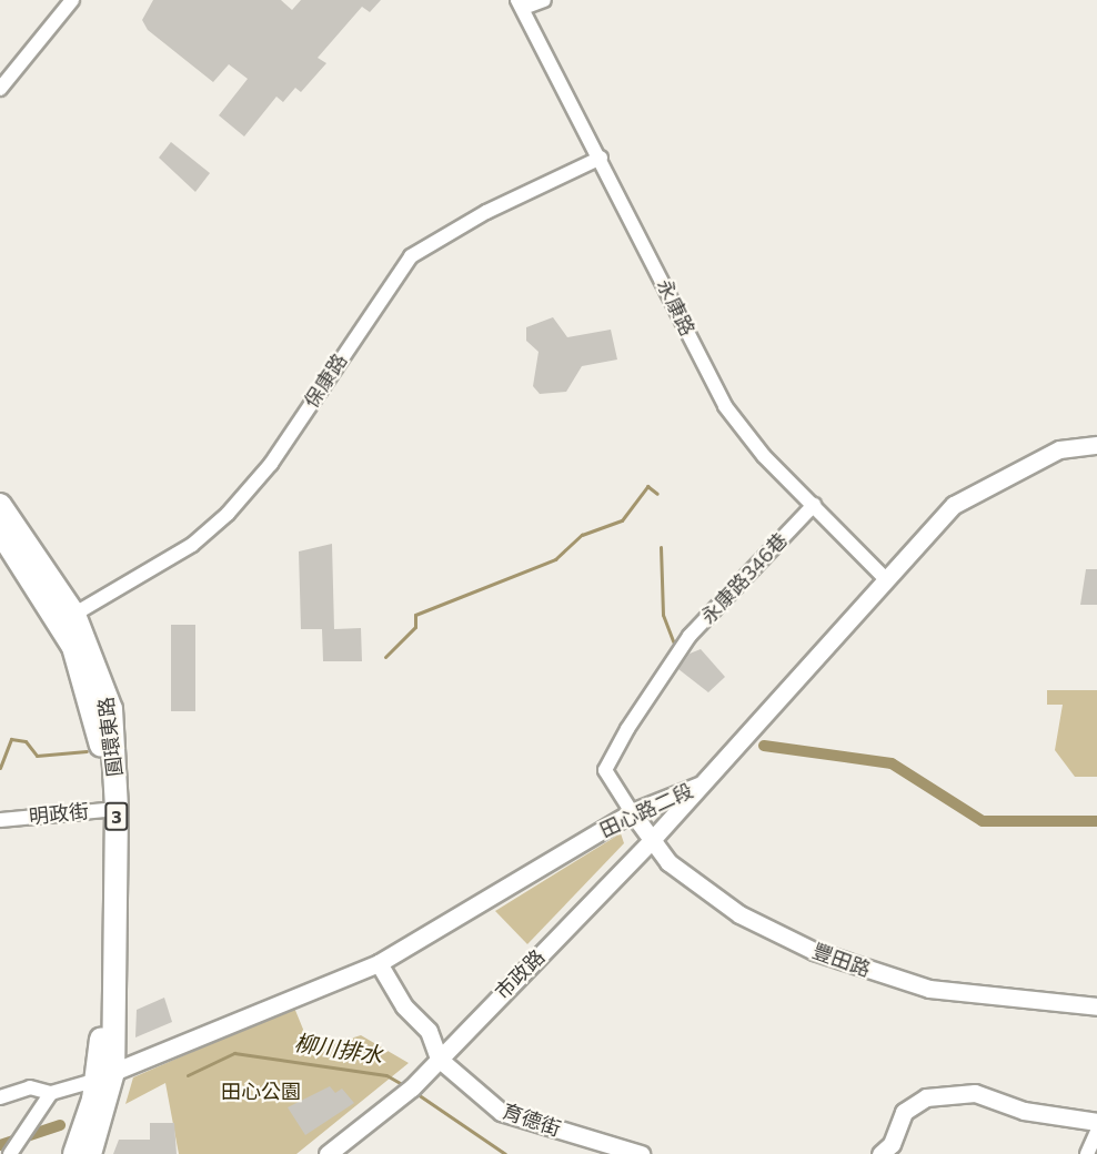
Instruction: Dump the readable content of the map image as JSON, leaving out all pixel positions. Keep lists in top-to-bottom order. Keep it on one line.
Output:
{"streets":{"main road":["圓環東路","3"],"street":["永康路","保康路","永康路346巷","田心路二段","明政街","豐田路","市政路","育德街"]},"crossings":[["永康路","保康路"],["永康路","永康路346巷"],["永康路","田心路二段"],["保康路","圓環東路"],["永康路346巷","田心路二段"],["永康路346巷","豐田路"],["圓環東路","田心路二段"],["圓環東路","明政街"],["田心路二段","豐田路"],["田心路二段","市政路"],["豐田路","市政路"],["市政路","育德街"]],"water":["柳川排水"],"parks":["田心公園"]}
